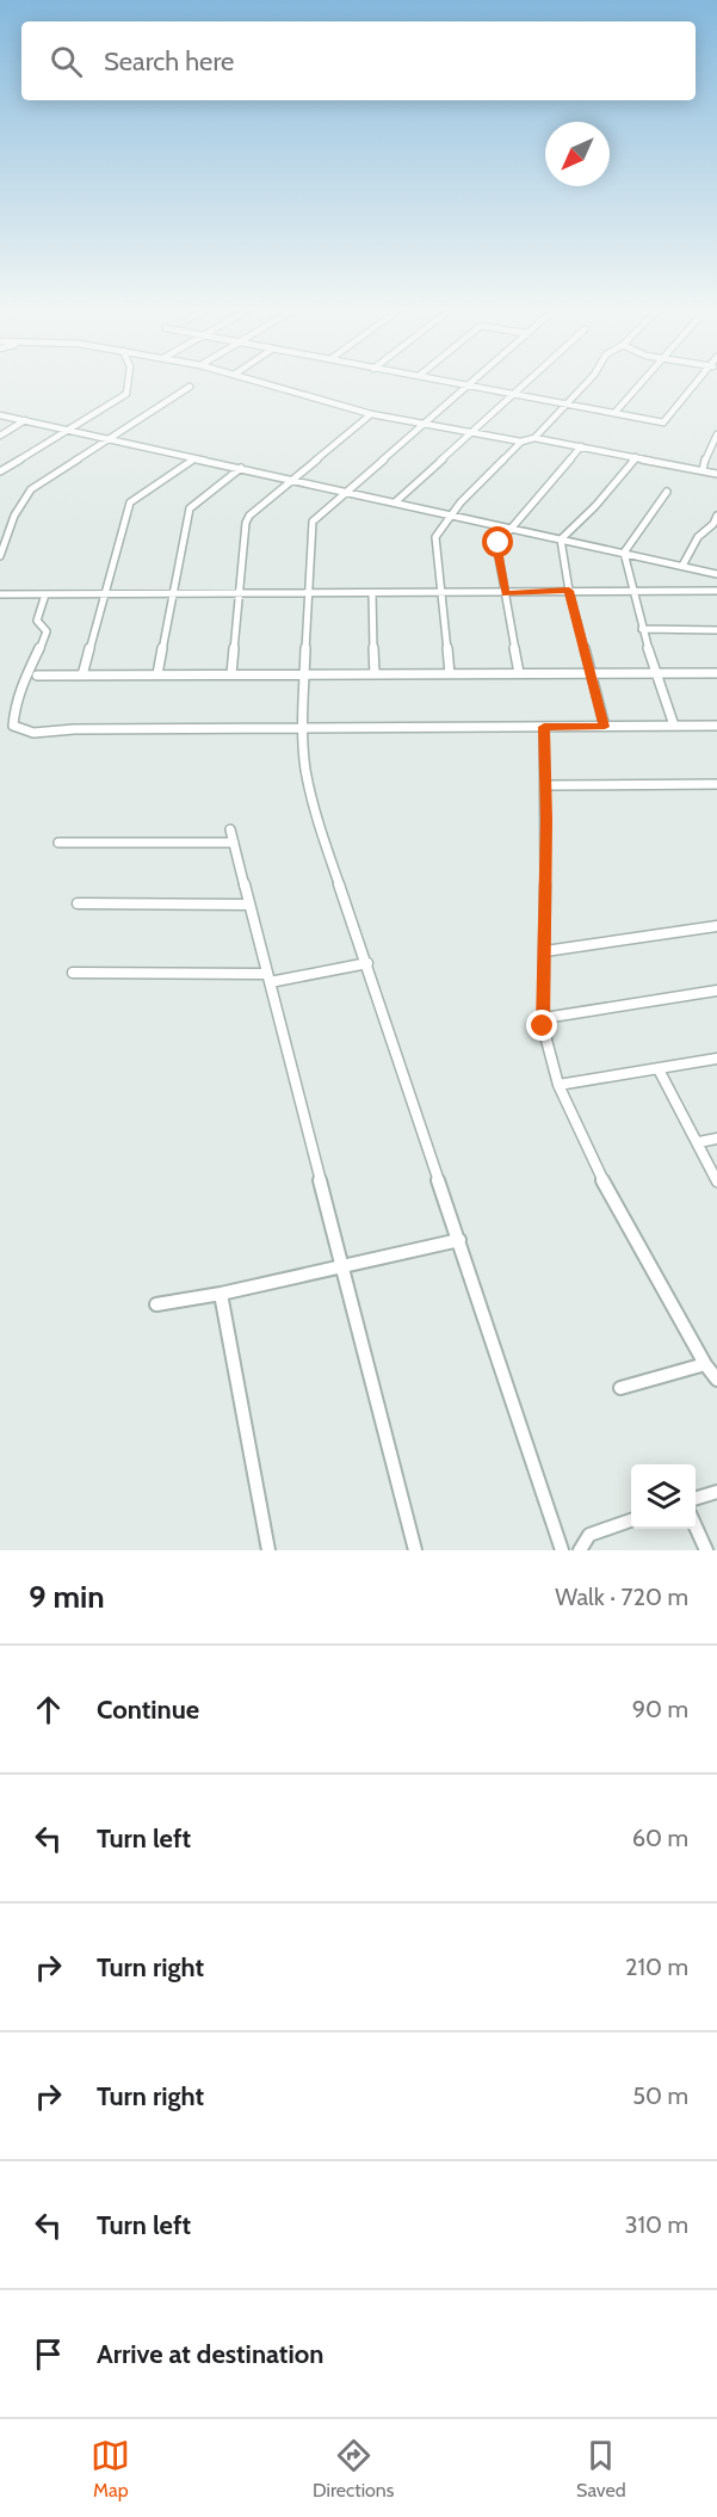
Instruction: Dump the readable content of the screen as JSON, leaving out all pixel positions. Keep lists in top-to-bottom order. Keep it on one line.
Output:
{"north":"bottom left","page":{"search":"Search here","heading":["9 min","Walk · 720 m"],"list":[["Continue","90 m"],["Turn left","60 m"],["Turn right","210 m"],["Turn right","50 m"],["Turn left","310 m"],"Arrive at destination"],"nav":["Map","Directions","Saved"]}}
